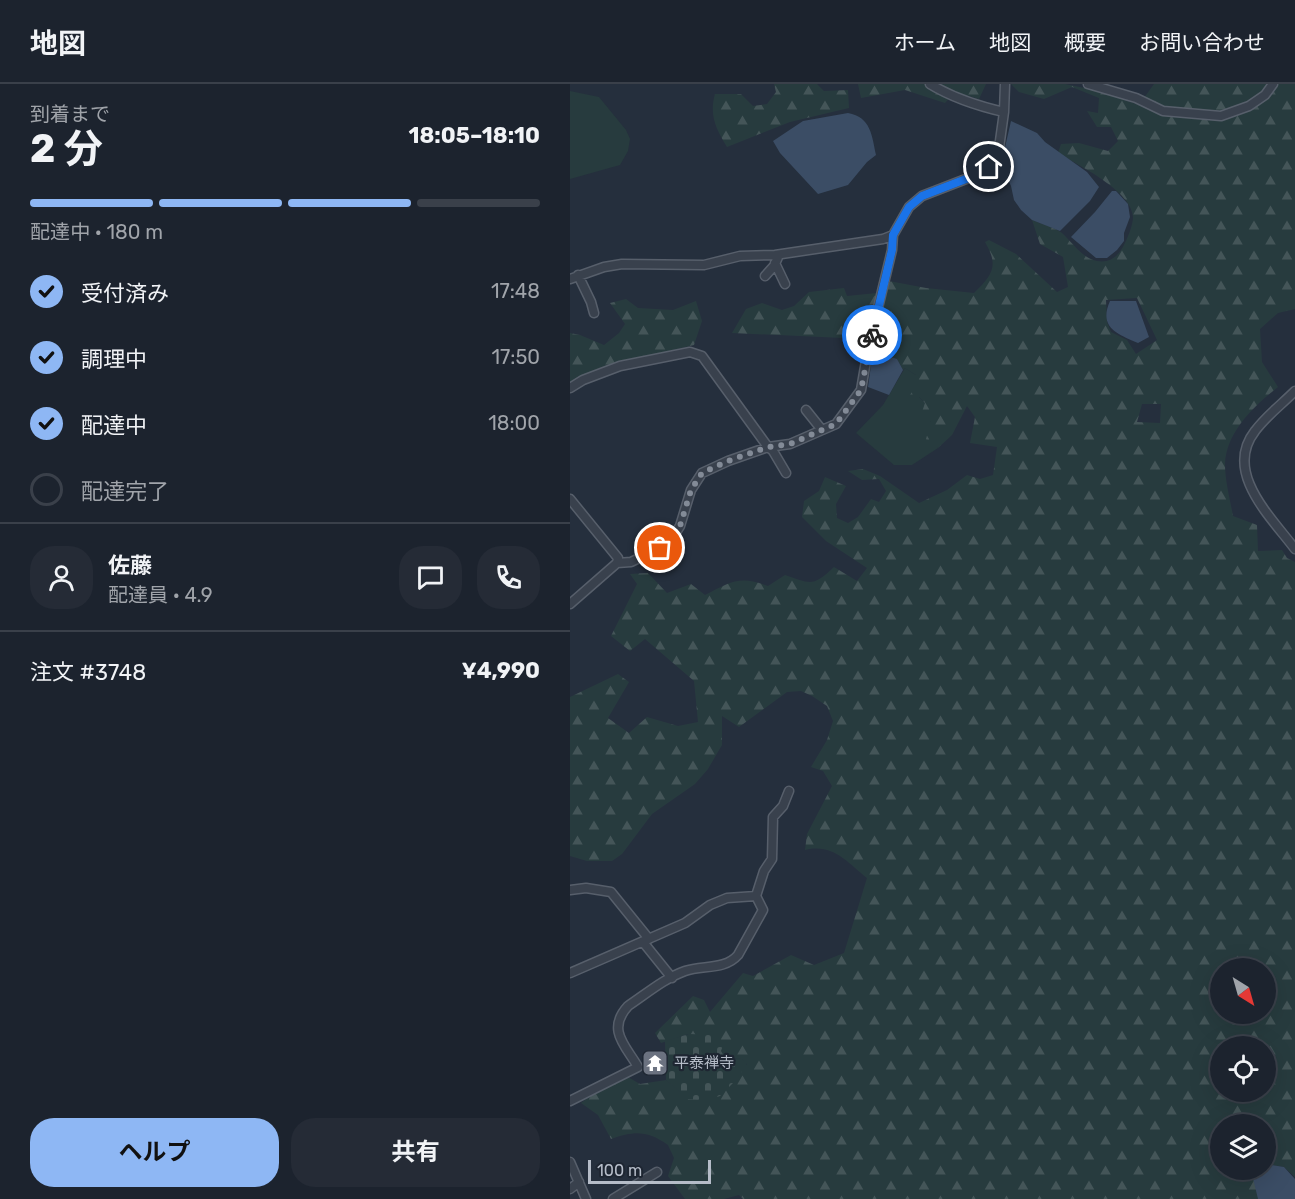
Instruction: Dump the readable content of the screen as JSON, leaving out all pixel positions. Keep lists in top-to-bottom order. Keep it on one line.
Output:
{"places":{"temple":["平泰禅寺"]},"scale_bar":"100 m","north":"bottom right","page":{"header":"地図","nav":["ホーム","地図","概要","お問い合わせ"],"heading":["2 分","到着まで","18:05–18:10"],"panel":["佐藤","配達員 · 4.9","注文 #3748","¥4,990"],"bar":"配達中 · 180 m","list":[["受付済み","17:48"],["調理中","17:50"],["配達中","18:00"],"配達完了"],"buttons":["ヘルプ","共有"],"scale":"100 m"}}
